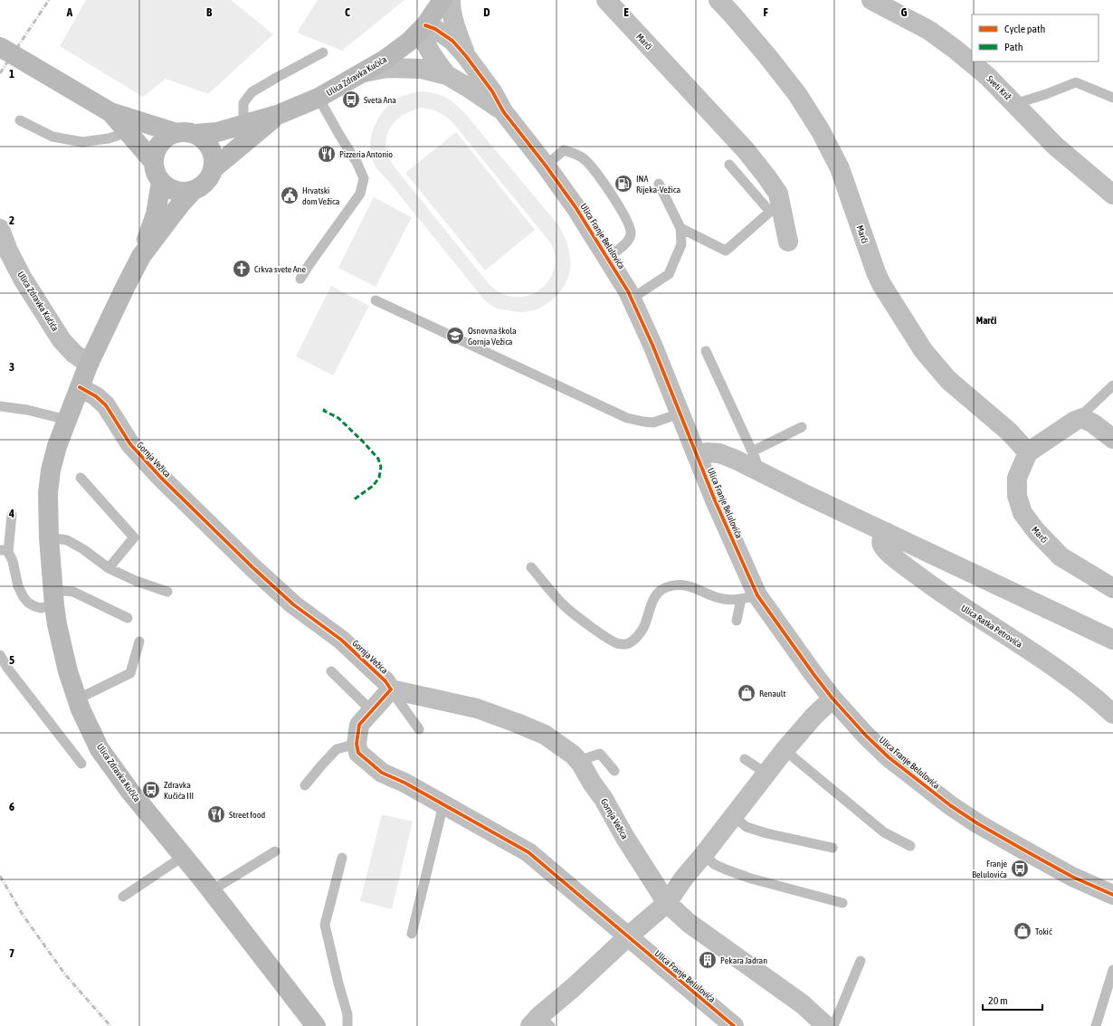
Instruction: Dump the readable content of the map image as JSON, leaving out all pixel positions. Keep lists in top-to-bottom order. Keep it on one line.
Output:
{"streets":{"main road":["Ulica Zdravka Kučića"],"street":["Marči","Sveti Križ","Ulica Franje Belulovića","Gornja Vežica","Ulica Ratka Petrovića"]},"crossings":[["Ulica Zdravka Kučića","Ulica Franje Belulovića"],["Ulica Zdravka Kučića","Gornja Vežica"]],"districts":["Marči"],"places":{"bus stop":["Sveta Ana","Zdravka Kučića III","Franje Belulovića"],"restaurant":["Pizzeria Antonio","Street food"],"fuel station":["INA Rijeka-Vežica"],"public building":["Hrvatski dom Vežica"],"church":["Crkva svete Ane"],"school or university":["Osnovna škola Gornja Vežica"],"shop":["Renault","Tokić"],"building":["Pekara Jadran"]},"legend":["Cycle path","Path"],"scale_bar":"20 m","grid":{"columns":["A","B","C","D","E","F","G"],"rows":["1","2","3","4","5","6","7"]}}
